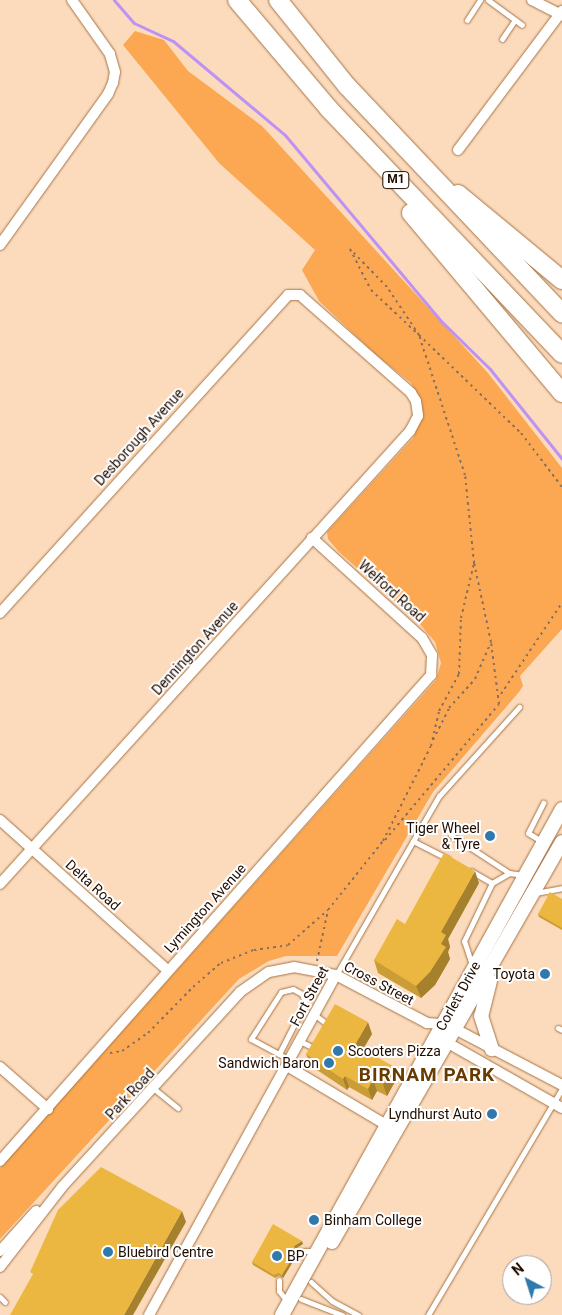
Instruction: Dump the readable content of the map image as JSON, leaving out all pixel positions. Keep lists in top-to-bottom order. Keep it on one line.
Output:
{"streets":{"highway":["M1"],"main road":["Corlett Drive"],"street":["Desborough Avenue","Welford Road","Dennington Avenue","Delta Road","Lymington Avenue","Cross Street","Fort Street","Park Road"]},"crossings":[["Desborough Avenue","Dennington Avenue"],["Welford Road","Dennington Avenue"],["Welford Road","Lymington Avenue"],["Dennington Avenue","Delta Road"],["Delta Road","Lymington Avenue"],["Cross Street","Fort Street"],["Cross Street","Corlett Drive"],["Cross Street","Park Road"]],"districts":["BIRNAM PARK"],"places":["Tiger Wheel & Tyre","Toyota","Scooters Pizza","Sandwich Baron","Lyndhurst Auto","Binham College","Bluebird Centre","BP"],"north":"top left"}
